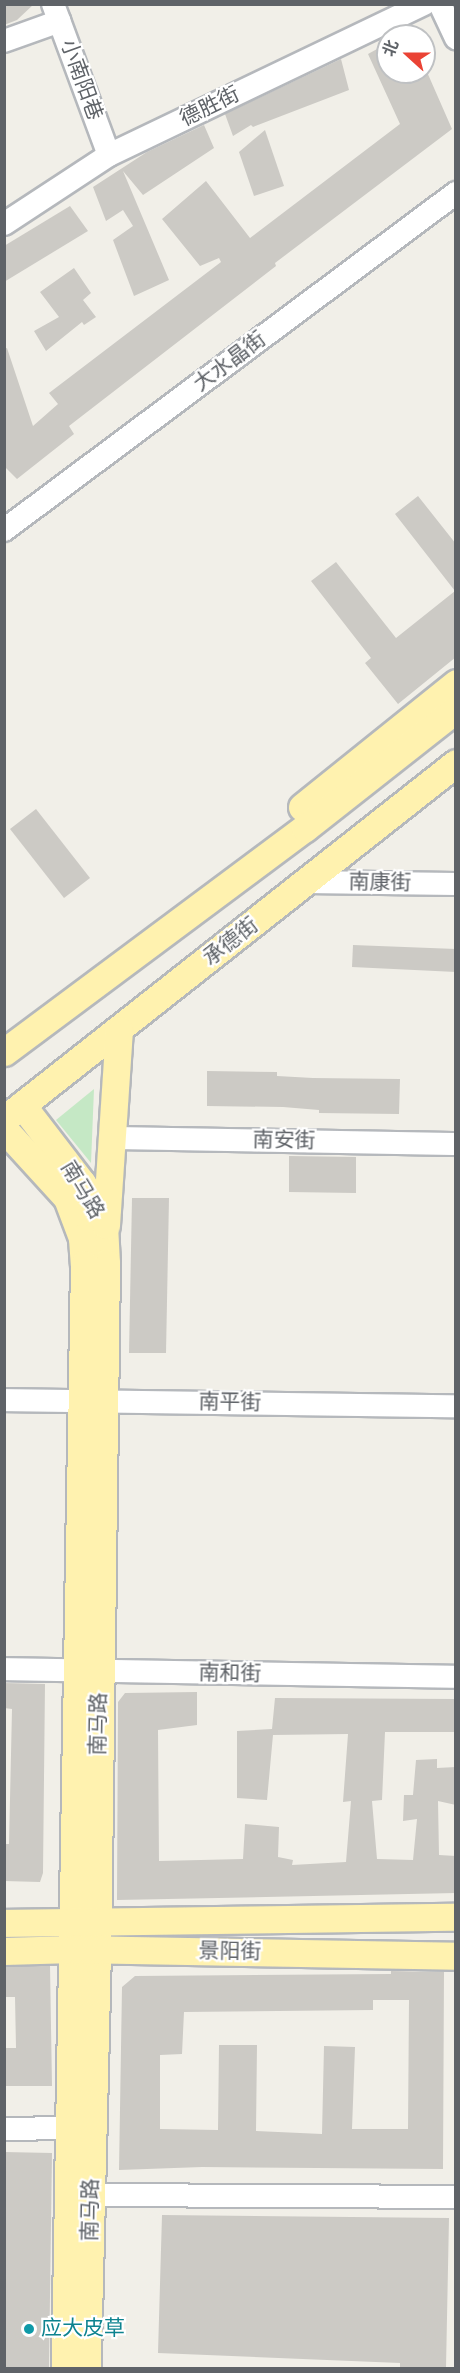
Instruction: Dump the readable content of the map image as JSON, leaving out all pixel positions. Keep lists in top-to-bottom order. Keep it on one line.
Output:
{"streets":{"main road":["承德街","南马路","景阳街"],"street":["小南阳巷","德胜街","大水晶街","南康街","南安街","南平街","南和街"]},"crossings":[["小南阳巷","德胜街"],["南康街","承德街"],["承德街","南马路"],["南马路","南平街"],["南马路","南和街"],["南马路","景阳街"]],"places":["应大皮草"],"north":"left"}
